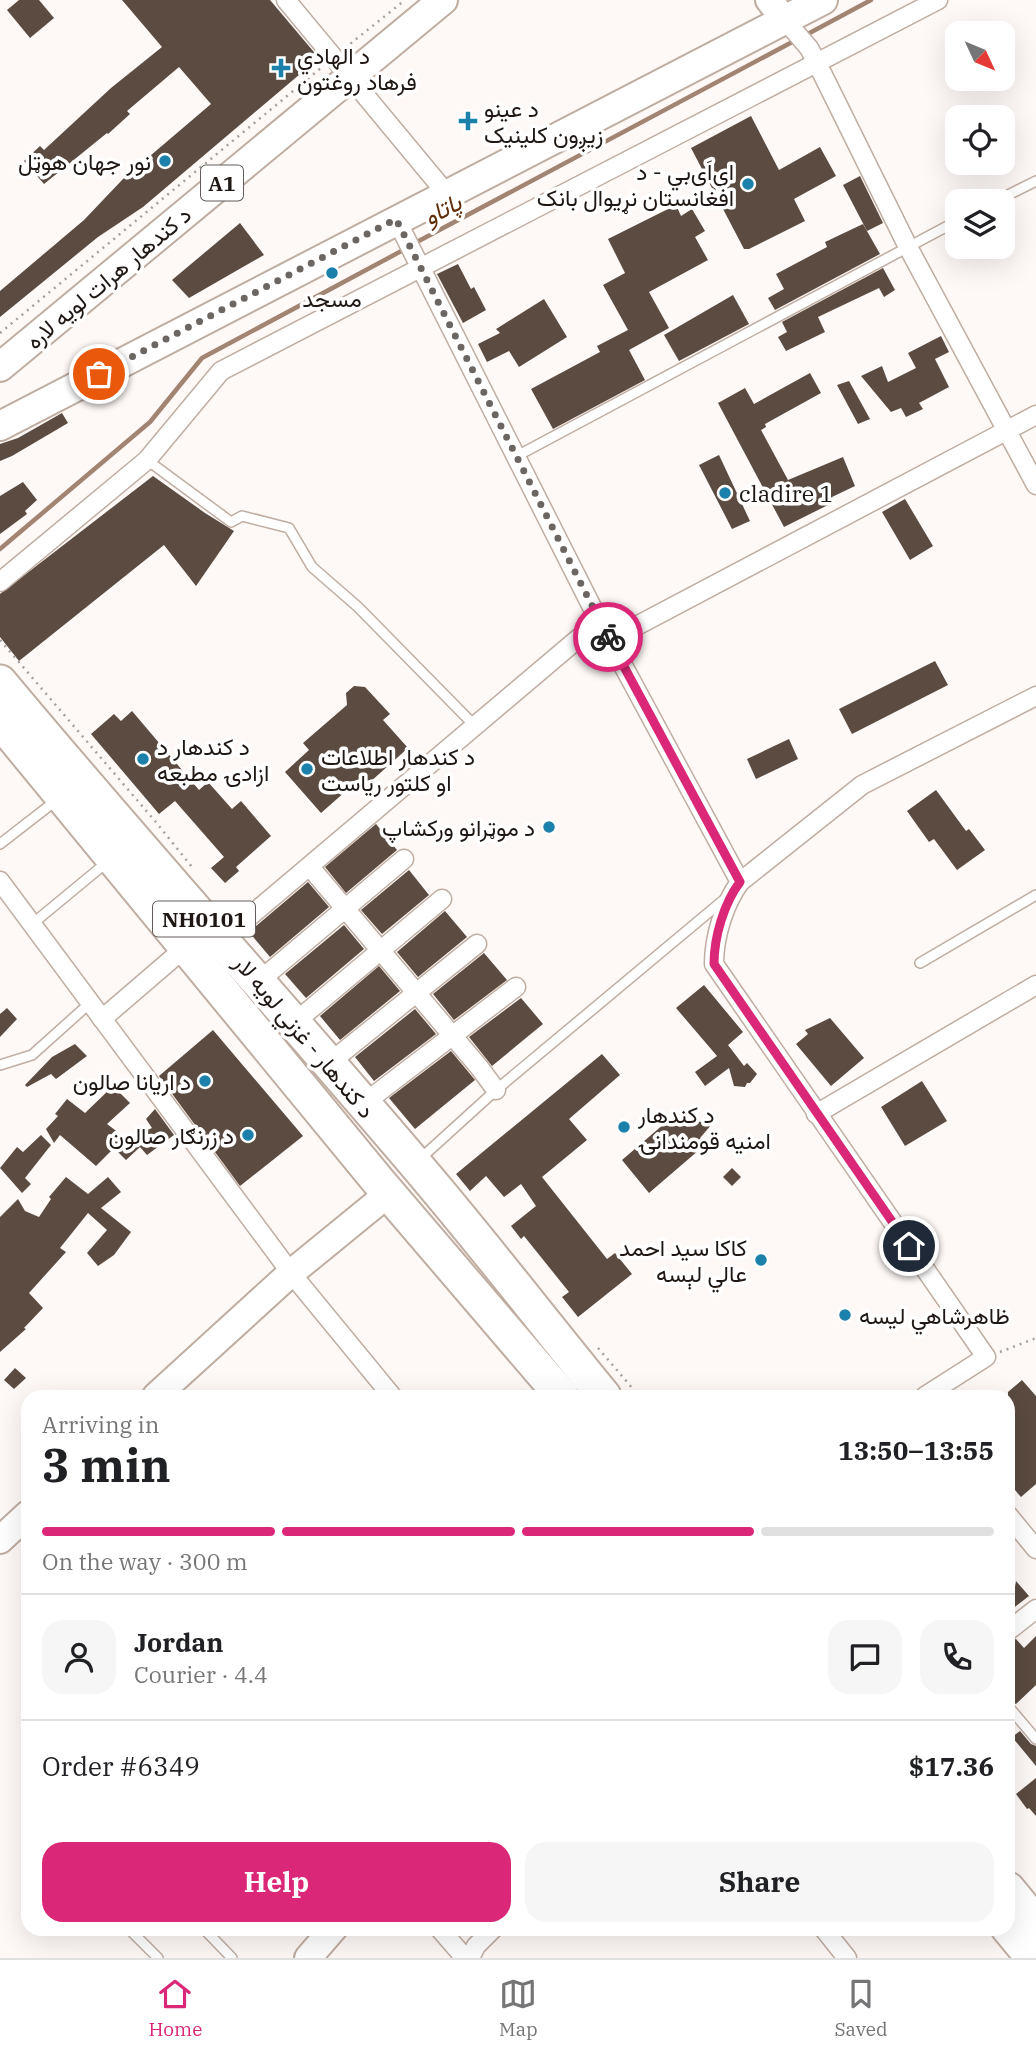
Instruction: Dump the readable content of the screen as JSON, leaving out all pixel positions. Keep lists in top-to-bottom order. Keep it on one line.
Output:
{"streets":{"highway":["NH0101","د کندهار - غزني لويه لار"],"main road":["A1","د کندهار هرات لویه لاره"]},"water":["پاتاو"],"places":{"health":["د الهادي فرهاد روغتون","د عینو زیږون کلینیک"],"other":["نور جهان هوټل","اې‌اَی‌بي - د افغانستان نړیوال بانک","مسجد","cladire 1","د کندهار د ازادۍ مطبعه","د کندهار اطلاعات او کلتور رياست","د موټرانو ورکشاپ","د اریانا صالون","د کندهار امنيه قومندانۍ","د زرنګار صالون","کاکا سید احمد عالي لېسه","ظاهرشاهي لیسه"]},"north":"bottom right","page":{"heading":["3 min","Arriving in","13:50–13:55"],"panel":["Jordan","Courier · 4.4","Order #6349","$17.36"],"bar":"On the way · 300 m","buttons":["Help","Share"],"tabs":["Home","Map","Saved"]}}
